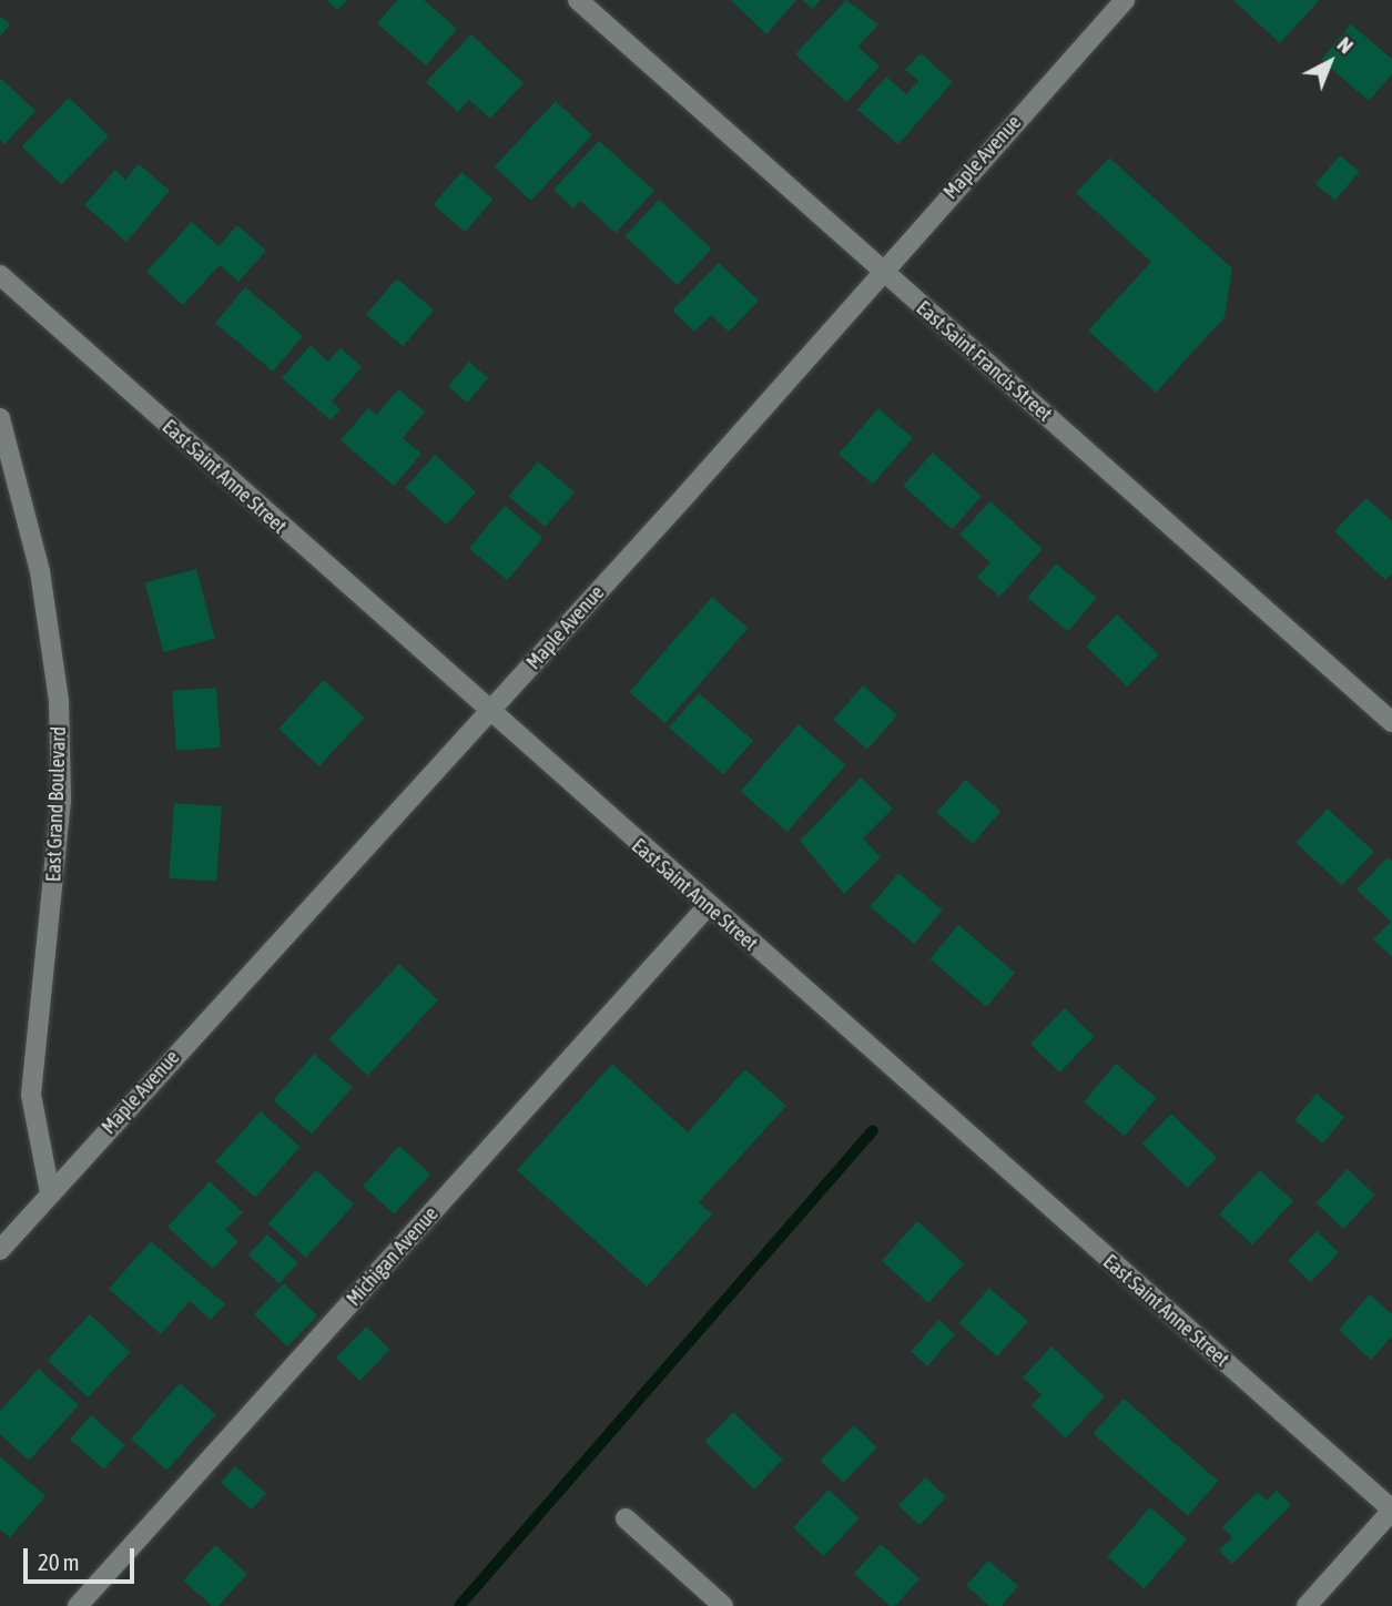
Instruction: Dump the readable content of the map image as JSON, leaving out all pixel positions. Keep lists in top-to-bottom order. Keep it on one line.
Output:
{"streets":{"street":["Maple Avenue","East Saint Francis Street","East Saint Anne Street","East Grand Boulevard","Michigan Avenue"]},"crossings":[["Maple Avenue","East Saint Francis Street"],["Maple Avenue","East Saint Anne Street"],["Maple Avenue","East Grand Boulevard"],["East Saint Anne Street","Michigan Avenue"]],"scale_bar":"20 m","north":"top right"}
